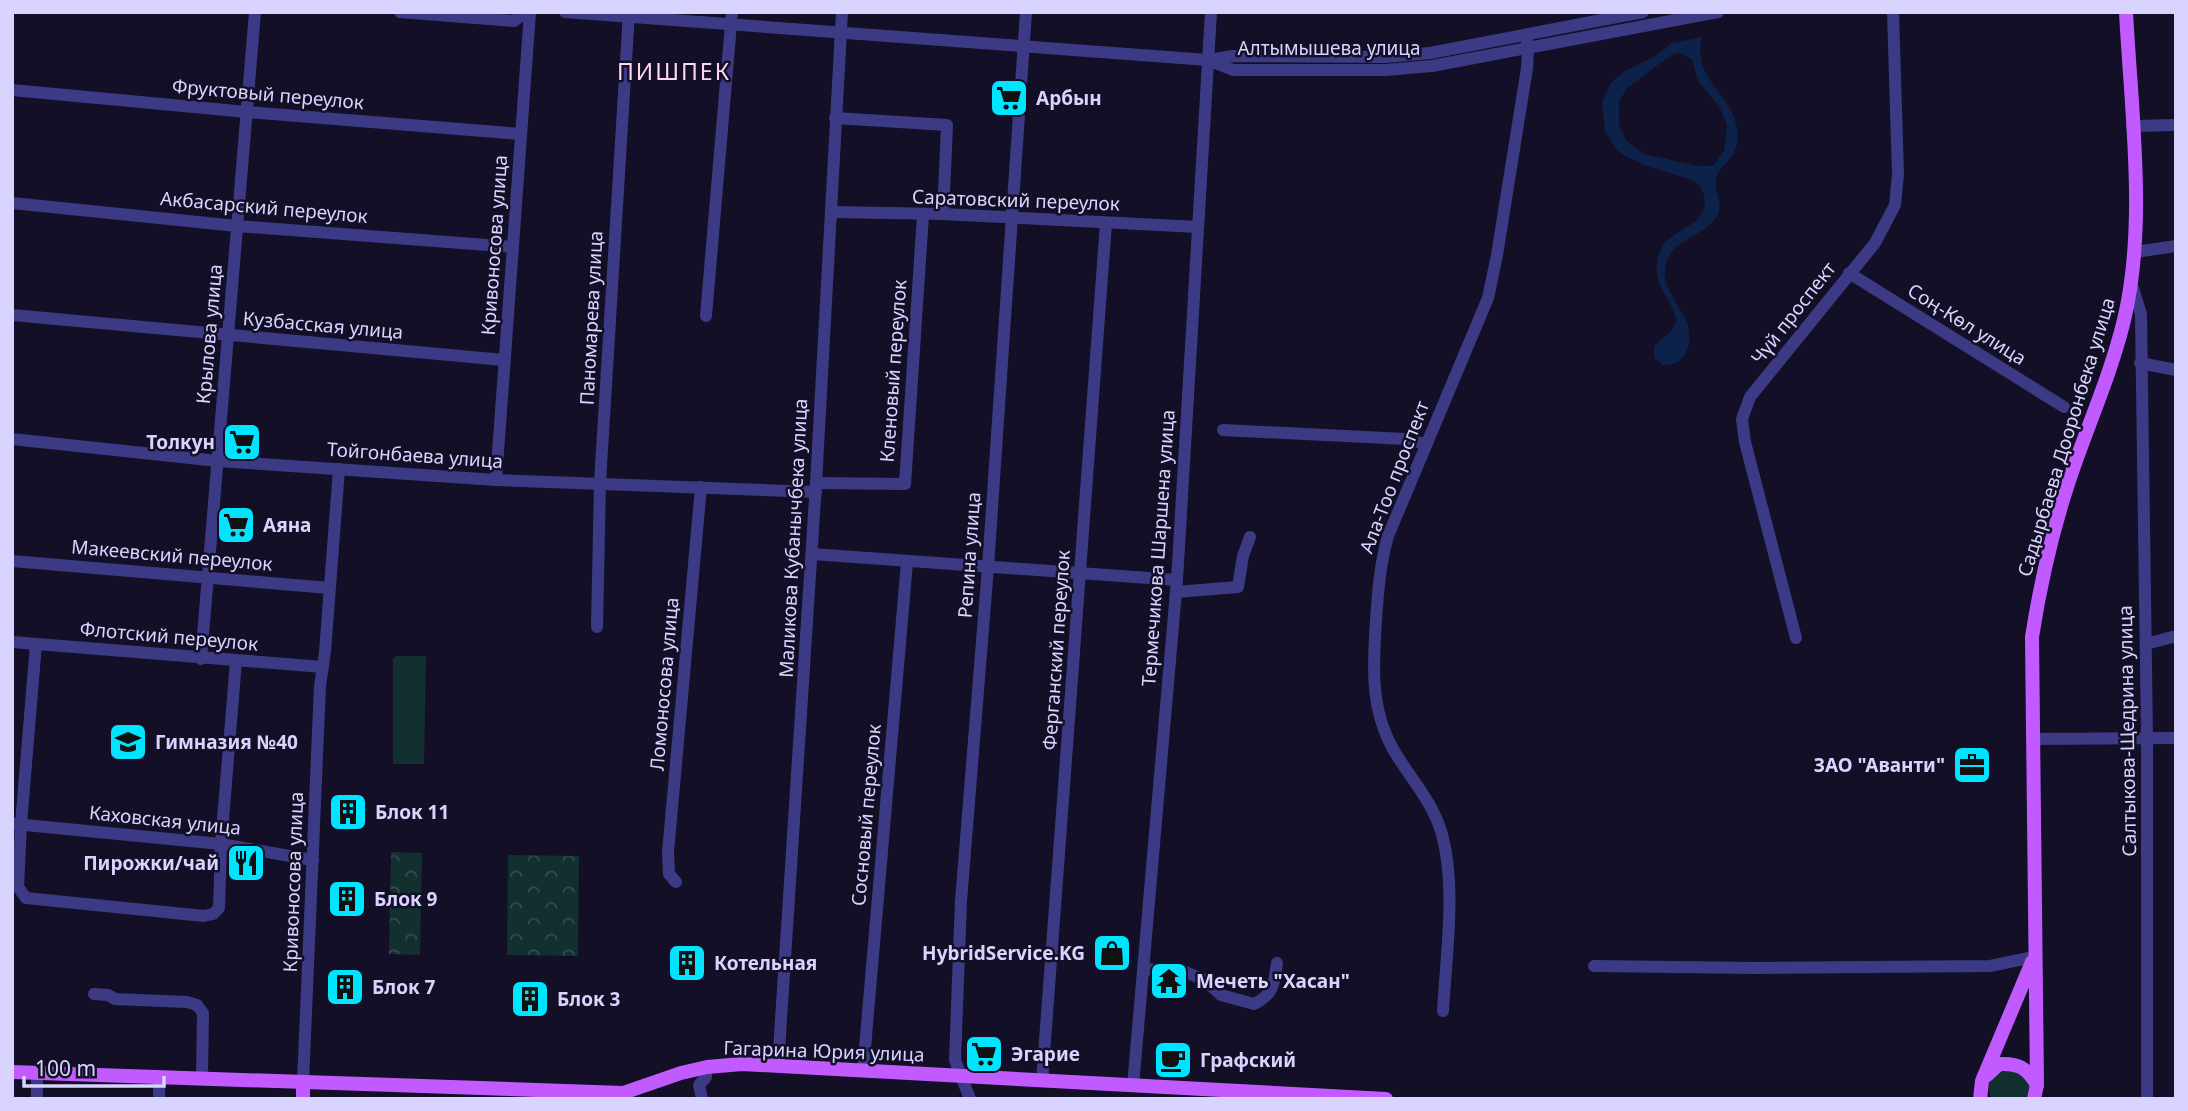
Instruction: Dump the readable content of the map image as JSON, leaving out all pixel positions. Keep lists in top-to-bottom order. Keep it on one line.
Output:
{"streets":{"main road":["Кривоносова улица","Садырбаева Дооронбека улица","Гагарина Юрия улица"],"street":["Алтымышева улица","Фруктовый переулок","Саратовский переулок","Акбасарский переулок","Чүй проспект","Паномарева улица","Соң-Көл улица","Кузбасская улица","Крылова улица","Кленовый переулок","Тойгонбаева улица","Ала-Тоо проспект","Маликова Кубанычбека улица","Термечикова Шаршена улица","Макеевский переулок","Репина улица","Флотский переулок","Ферганский переулок","Ломоносова улица","Салтыкова-Щедрина улица","Сосновый переулок","Каховская улица"]},"crossings":[["Алтымышева улица","Ала-Тоо проспект"],["Алтымышева улица","Термечикова Шаршена улица"],["Фруктовый переулок","Кривоносова улица"],["Фруктовый переулок","Крылова улица"],["Саратовский переулок","Кленовый переулок"],["Саратовский переулок","Маликова Кубанычбека улица"],["Саратовский переулок","Термечикова Шаршена улица"],["Саратовский переулок","Репина улица"],["Саратовский переулок","Ферганский переулок"],["Акбасарский переулок","Кривоносова улица"],["Акбасарский переулок","Крылова улица"],["Кривоносова улица","Кузбасская улица"],["Кривоносова улица","Тойгонбаева улица"],["Кривоносова улица","Макеевский переулок"],["Кривоносова улица","Флотский переулок"],["Кривоносова улица","Каховская улица"],["Кривоносова улица","Гагарина Юрия улица"],["Чүй проспект","Соң-Көл улица"],["Паномарева улица","Тойгонбаева улица"],["Кузбасская улица","Крылова улица"],["Крылова улица","Тойгонбаева улица"],["Крылова улица","Макеевский переулок"],["Крылова улица","Флотский переулок"],["Кленовый переулок","Тойгонбаева улица"],["Кленовый переулок","Маликова Кубанычбека улица"],["Садырбаева Дооронбека улица","Салтыкова-Щедрина улица"],["Тойгонбаева улица","Маликова Кубанычбека улица"],["Тойгонбаева улица","Ломоносова улица"],["Маликова Кубанычбека улица","Гагарина Юрия улица"],["Термечикова Шаршена улица","Гагарина Юрия улица"],["Репина улица","Гагарина Юрия улица"],["Ферганский переулок","Гагарина Юрия улица"],["Сосновый переулок","Гагарина Юрия улица"]],"districts":["ПИШПЕК"],"places":{"supermarket":["Арбын","Толкун","Аяна","Эгарие"],"school or university":["Гимназия №40"],"office":["ЗАО \"Аванти\""],"building":["Блок 11","Блок 9","Котельная","Блок 7","Блок 3"],"restaurant":["Пирожки/чай"],"shop":["HybridService.KG"],"temple":["Мечеть \"Хасан\""],"cafe":["Графский"]},"scale_bar":"100 m"}
